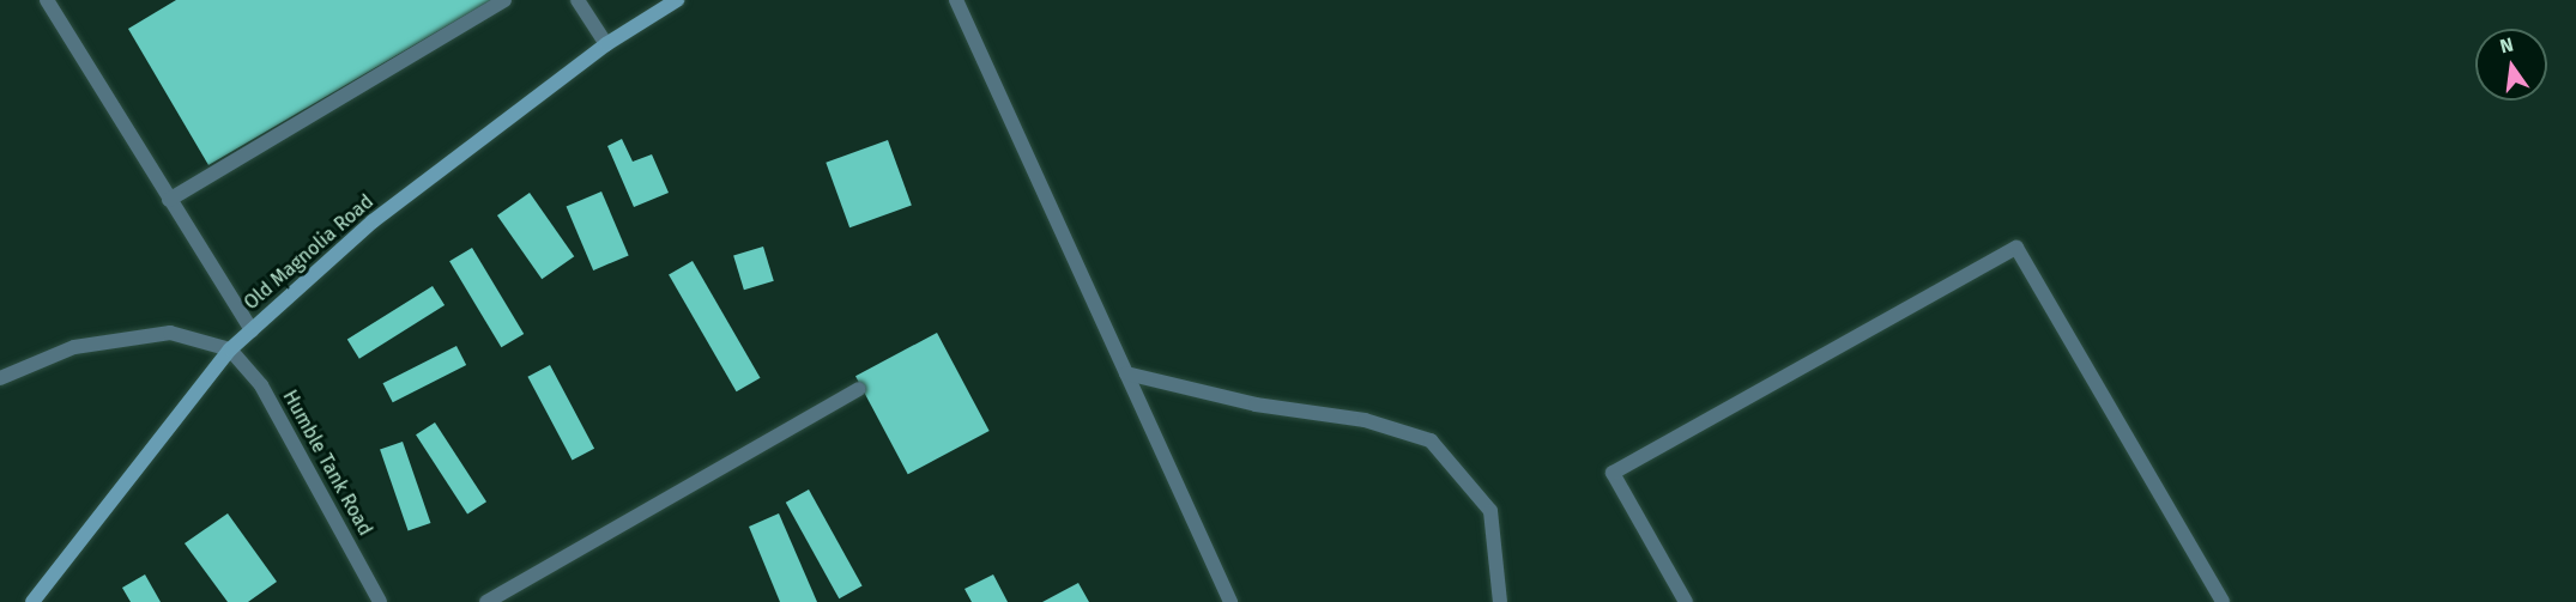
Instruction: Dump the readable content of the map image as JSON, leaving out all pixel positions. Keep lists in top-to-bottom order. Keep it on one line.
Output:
{"streets":{"street":["Old Magnolia Road","Humble Tank Road"]},"crossings":[["Old Magnolia Road","Humble Tank Road"]],"north":"top"}
